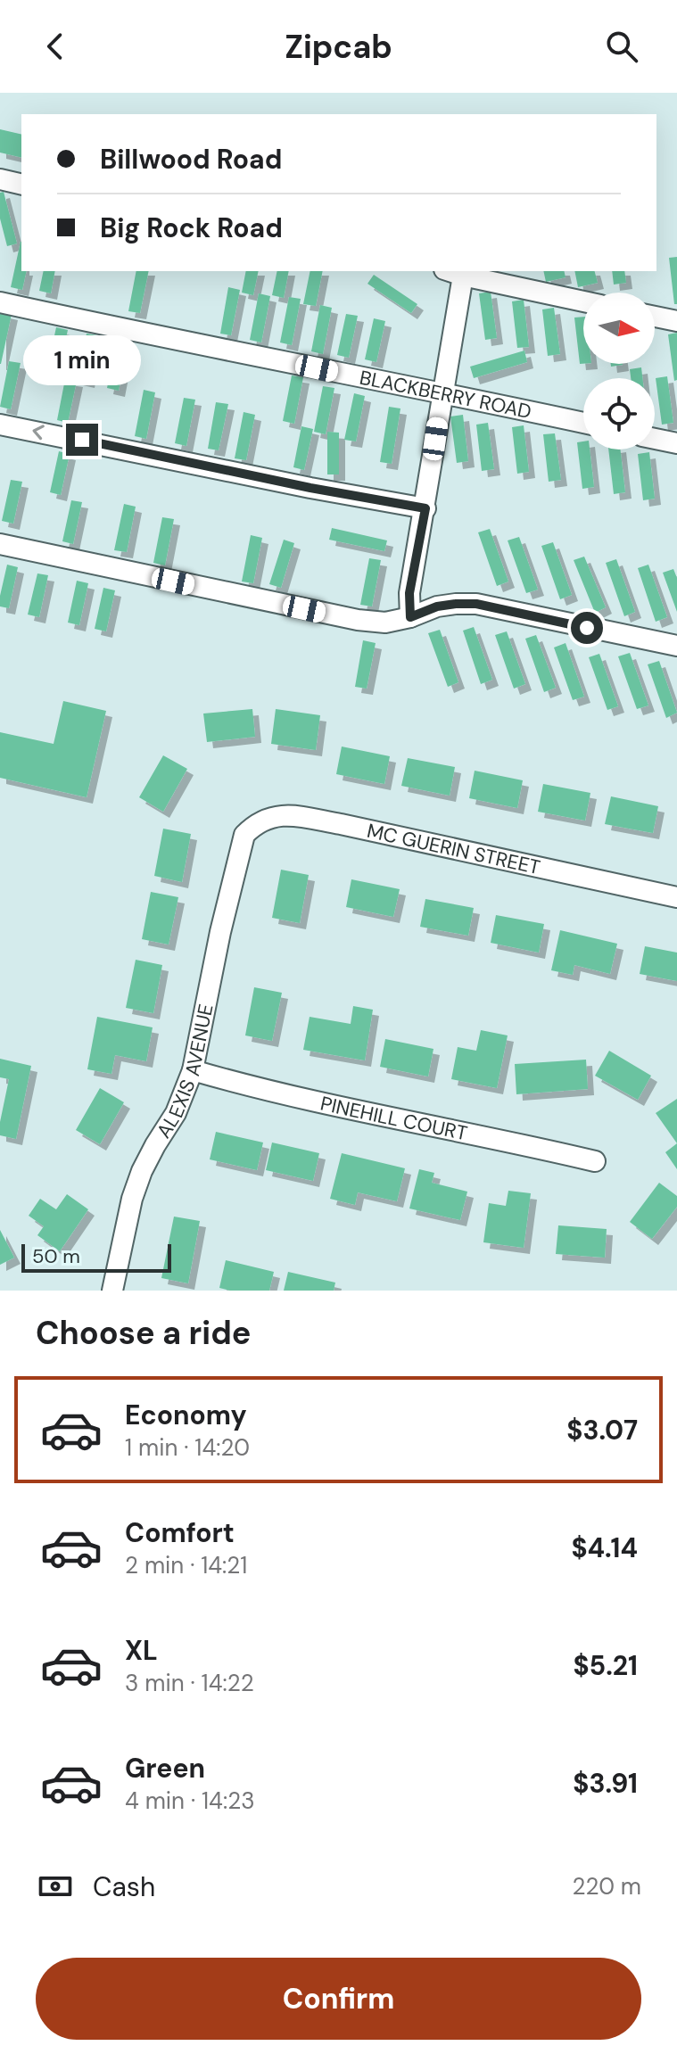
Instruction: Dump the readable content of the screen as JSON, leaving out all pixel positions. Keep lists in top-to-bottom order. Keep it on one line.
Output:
{"streets":{"street":["BLACKBERRY ROAD","MC GUERIN STREET","ALEXIS AVENUE","PINEHILL COURT"]},"crossings":[["MC GUERIN STREET","ALEXIS AVENUE"],["ALEXIS AVENUE","PINEHILL COURT"]],"scale_bar":"50 m","north":"right","page":{"header":"Zipcab","banner":["Billwood Road","Big Rock Road"],"bubble":"1 min","scale":"50 m","heading":"Choose a ride","list":[{"name":"Economy","note":"1 min · 14:20","value":"$3.07"},{"name":"Comfort","note":"2 min · 14:21","value":"$4.14"},{"name":"XL","note":"3 min · 14:22","value":"$5.21"},{"name":"Green","note":"4 min · 14:23","value":"$3.91"}],"pay":["Cash","220 m"],"buttons":"Confirm"}}
